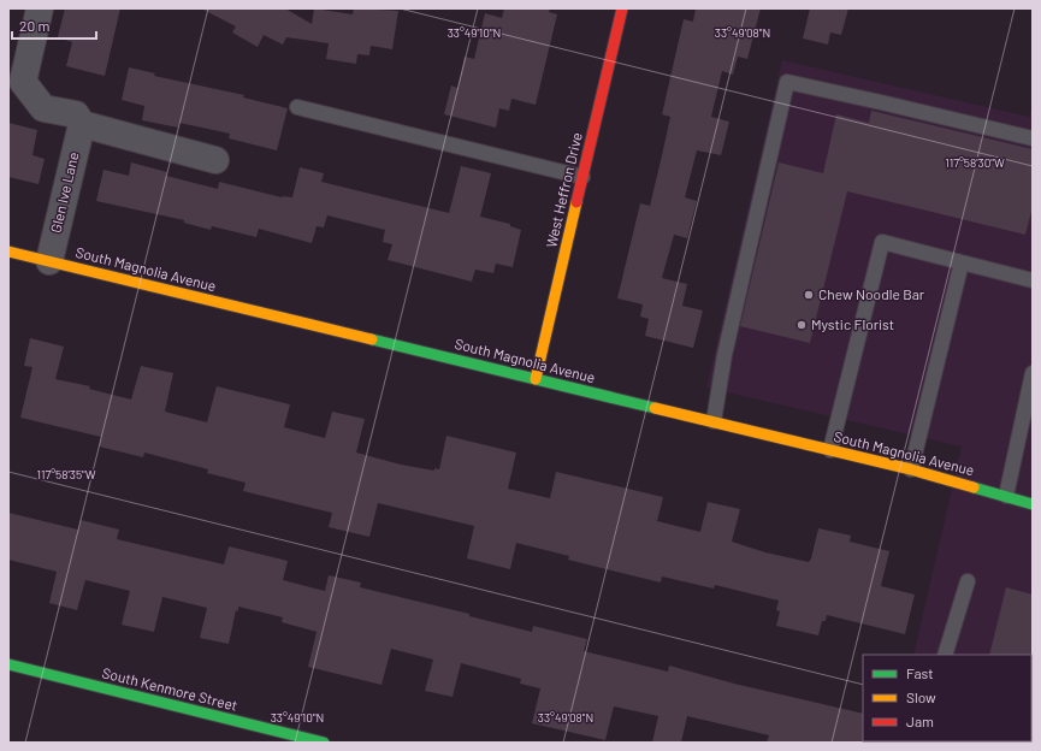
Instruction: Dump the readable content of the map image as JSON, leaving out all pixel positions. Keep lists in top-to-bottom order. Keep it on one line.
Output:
{"streets":{"main road":["West Heffron Drive","South Magnolia Avenue","South Kenmore Street"],"street":["Glen Ive Lane"]},"crossings":[["West Heffron Drive","South Magnolia Avenue"],["Glen Ive Lane","South Magnolia Avenue"]],"places":["Chew Noodle Bar","Mystic Florist"],"legend":["Fast","Slow","Jam"],"scale_bar":"20 m","coordinates":["33°49'10\"N","33°49'08\"N","117°58'30\"W","117°58'35\"W"]}
